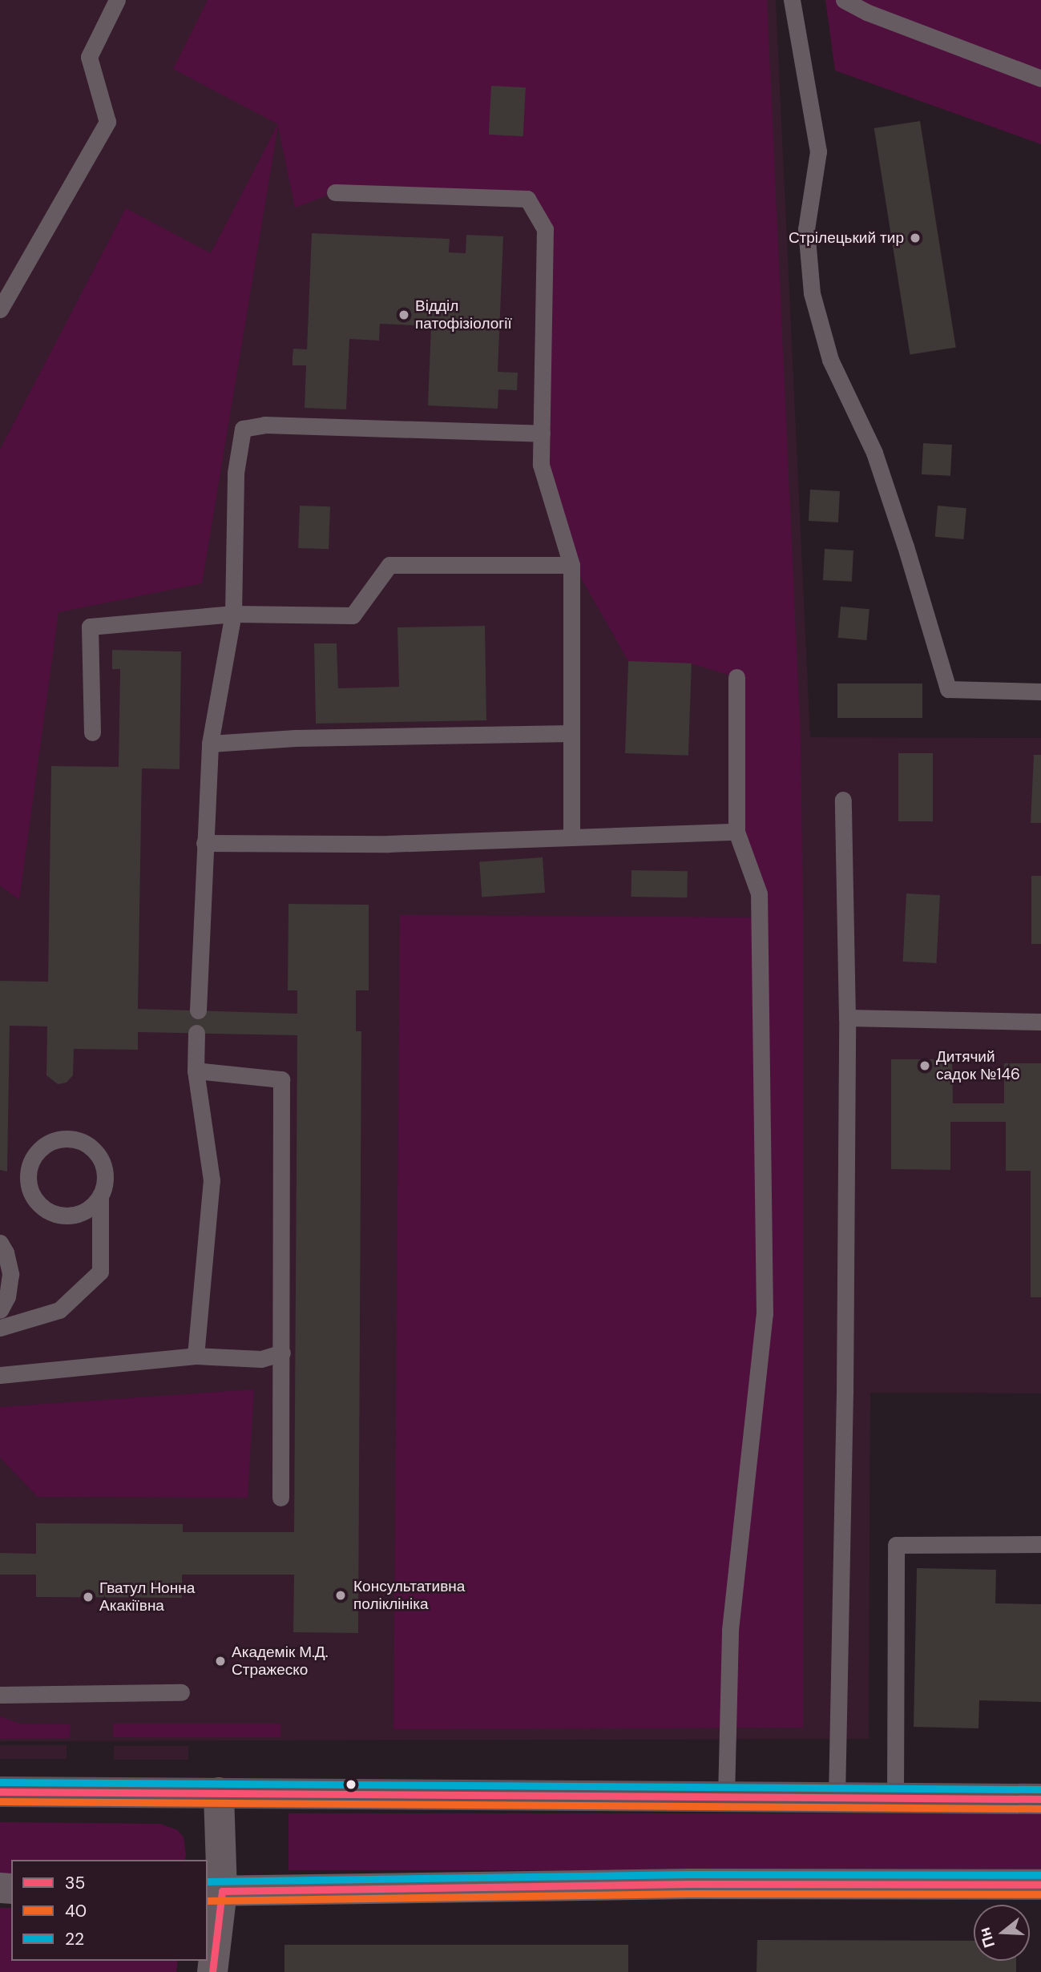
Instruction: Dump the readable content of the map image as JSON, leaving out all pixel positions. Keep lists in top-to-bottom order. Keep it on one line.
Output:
{"places":["Стрілецький тир","Відділ патофізіології","Дитячий садок №146","Консультативна поліклініка","Гватул Нонна Акакіївна","Академік М.Д. Стражеско"],"lines":["transit line 22","transit line 35","transit line 40"],"legend":["35","40","22"],"north":"left"}
